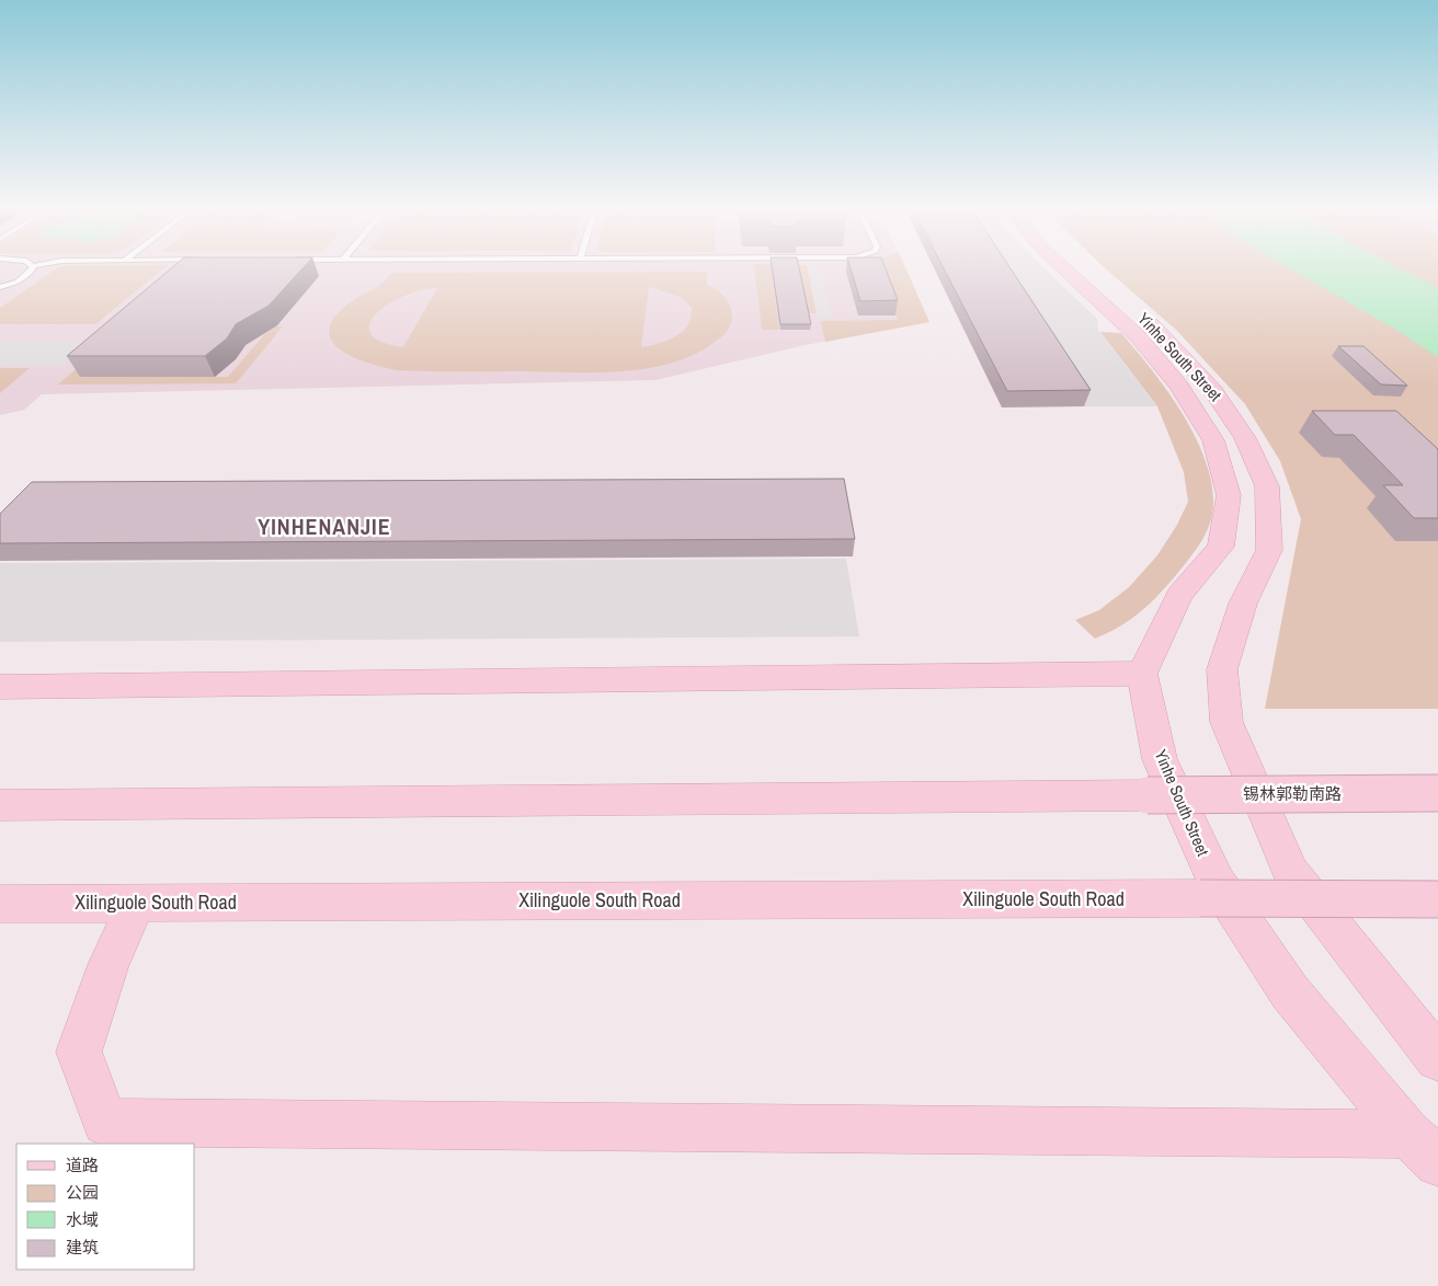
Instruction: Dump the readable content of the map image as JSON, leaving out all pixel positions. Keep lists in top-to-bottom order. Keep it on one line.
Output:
{"streets":{"main road":["Yinhe South Street","锡林郭勒南路","Xilinguole South Road"]},"districts":["YINHENANJIE"],"legend":["道路","公园","水域","建筑"]}
